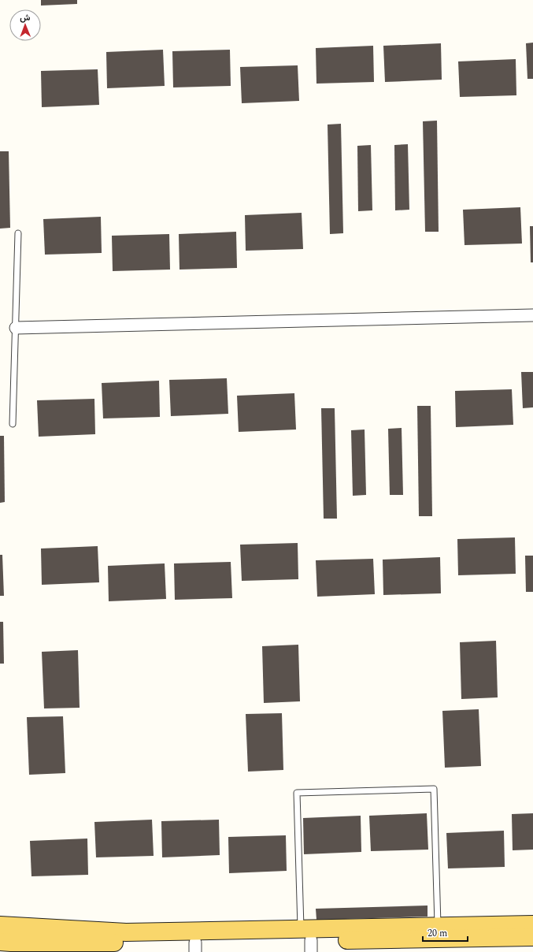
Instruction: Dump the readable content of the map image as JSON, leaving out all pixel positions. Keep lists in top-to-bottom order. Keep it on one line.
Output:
{"scale_bar":"20 m","north":"top"}
